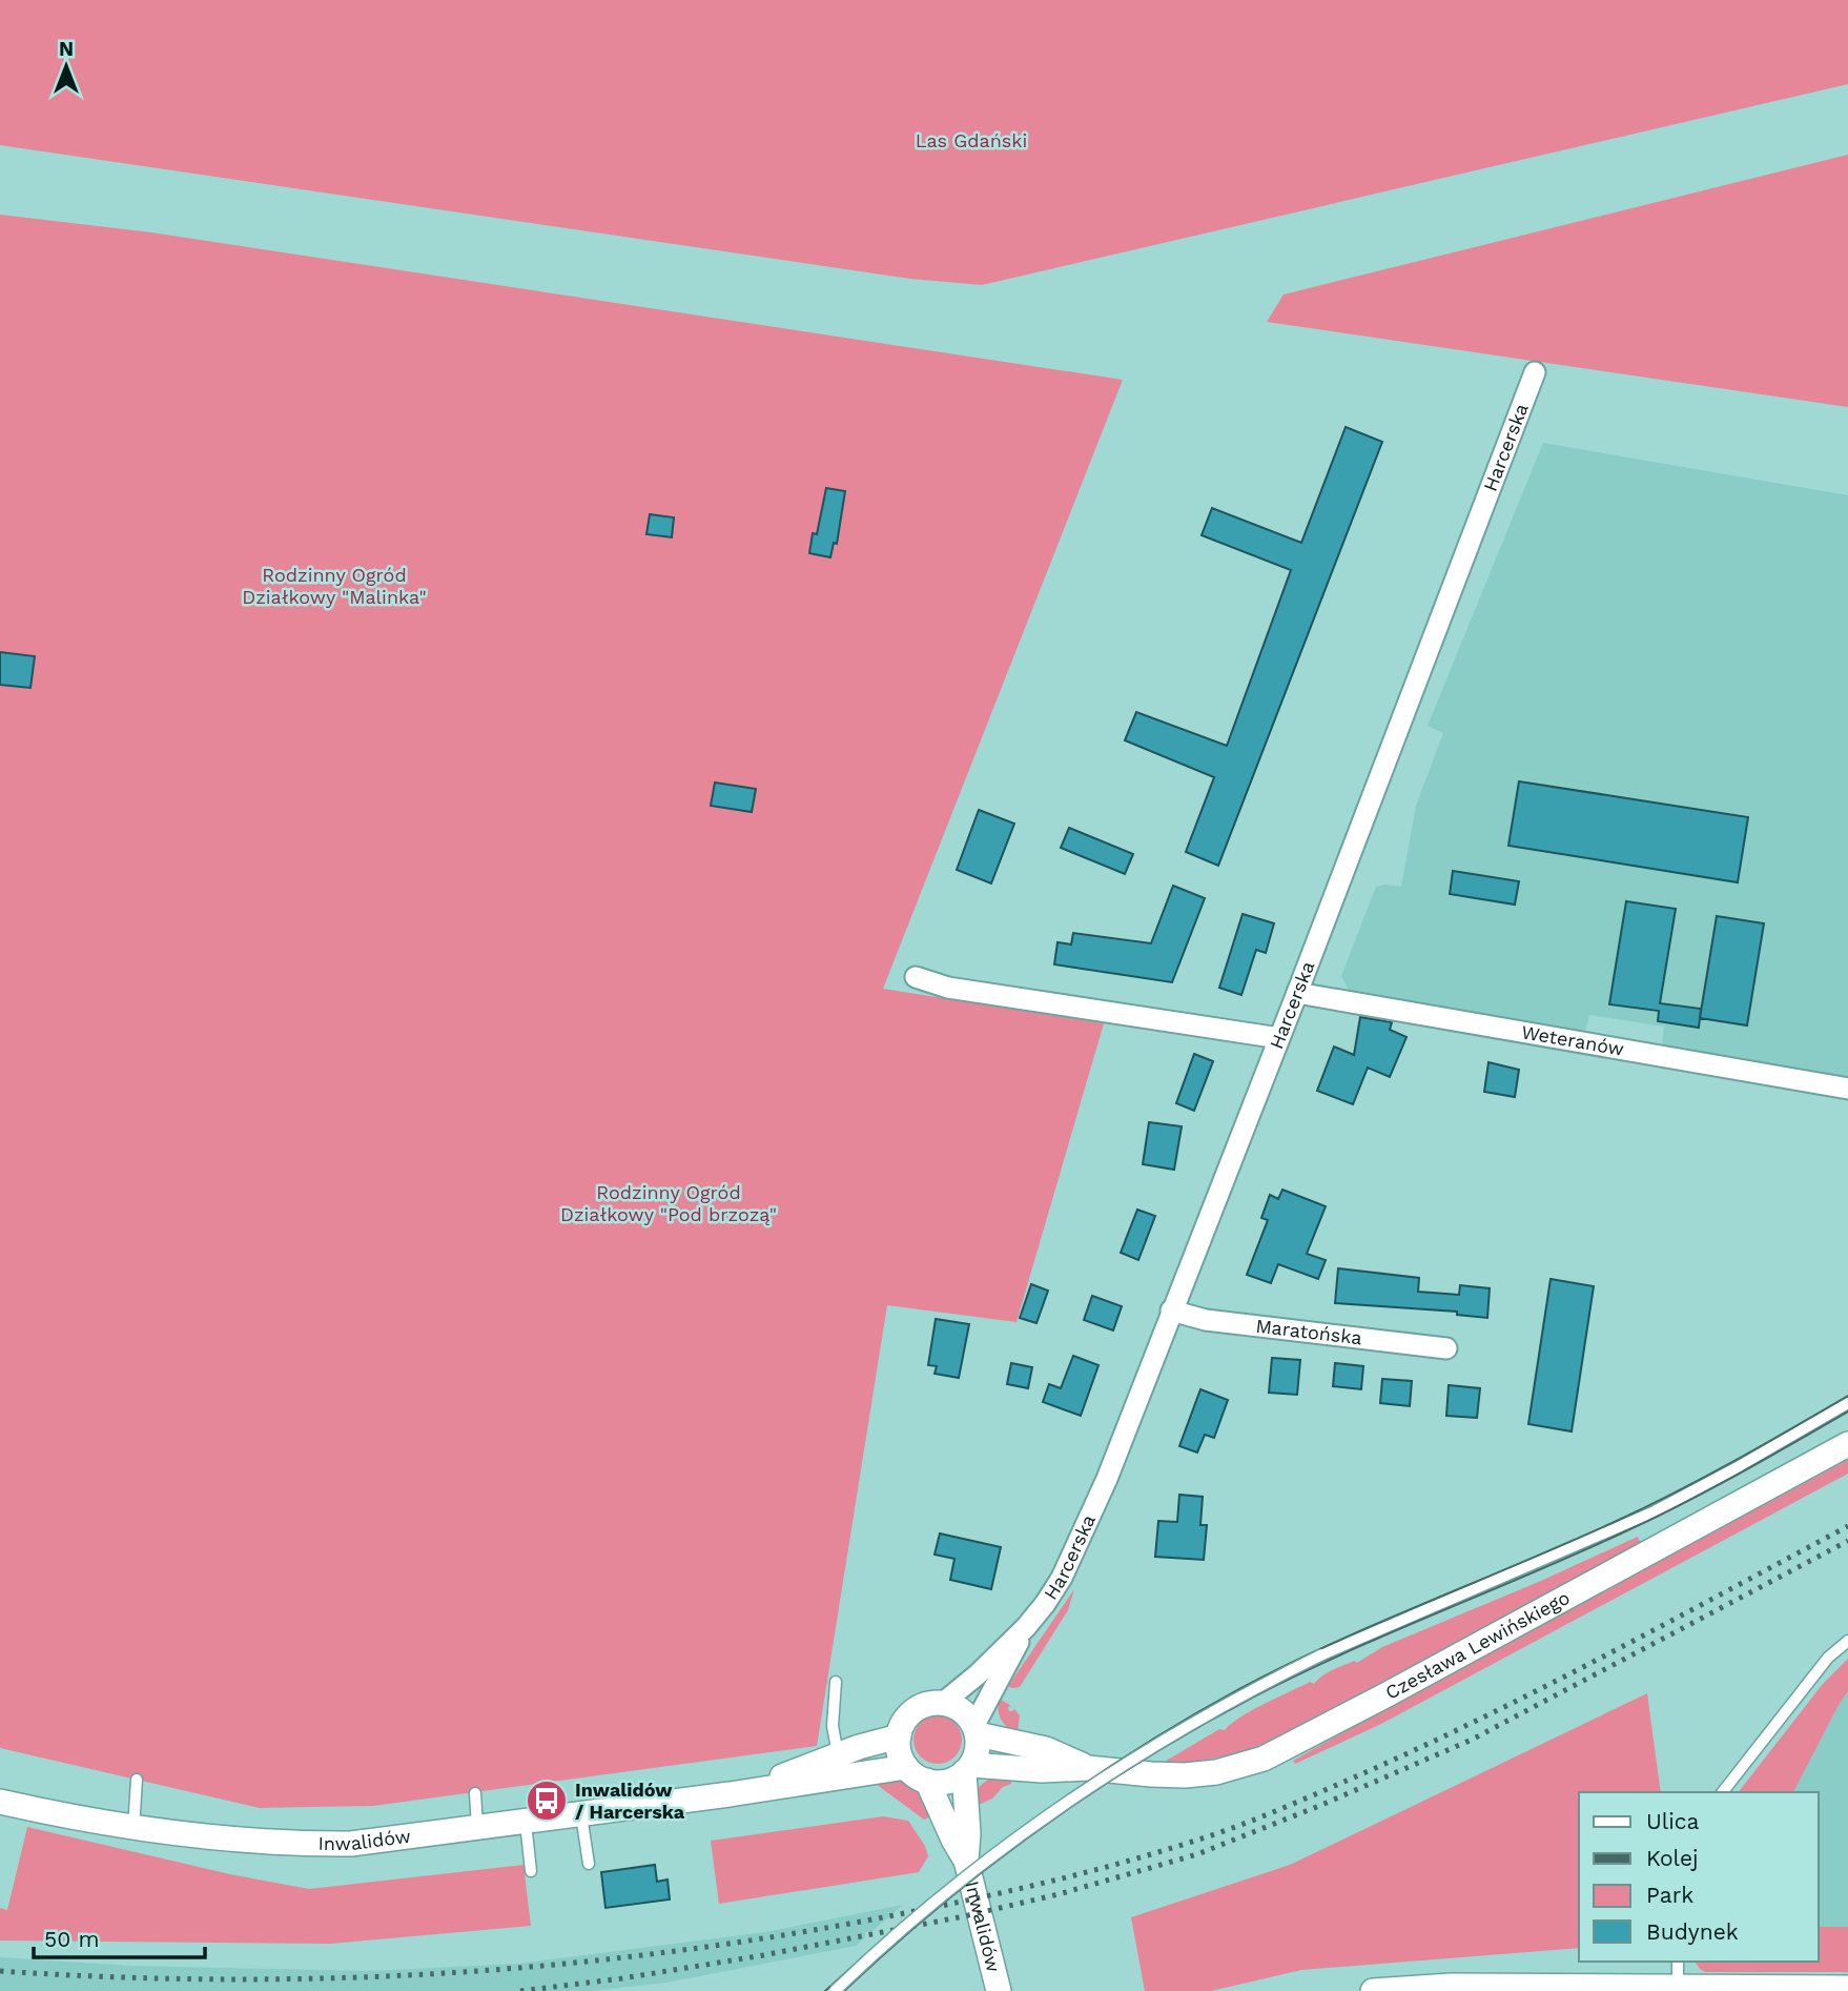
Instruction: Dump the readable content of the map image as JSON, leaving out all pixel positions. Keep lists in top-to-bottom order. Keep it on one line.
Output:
{"streets":{"street":["Harcerska","Weteranów","Maratońska","Czesława Lewińskiego","Inwalidów"]},"crossings":[["Harcerska","Weteranów"],["Harcerska","Maratońska"],["Harcerska","Czesława Lewińskiego"],["Harcerska","Inwalidów"],["Czesława Lewińskiego","Inwalidów"]],"parks":["Las Gdański","Rodzinny Ogród Działkowy \"Malinka\"","Rodzinny Ogród Działkowy \"Pod brzozą\""],"places":{"bus stop":["Inwalidów / Harcerska"]},"legend":["Ulica","Kolej","Park","Budynek"],"scale_bar":"50 m","north":"top"}
